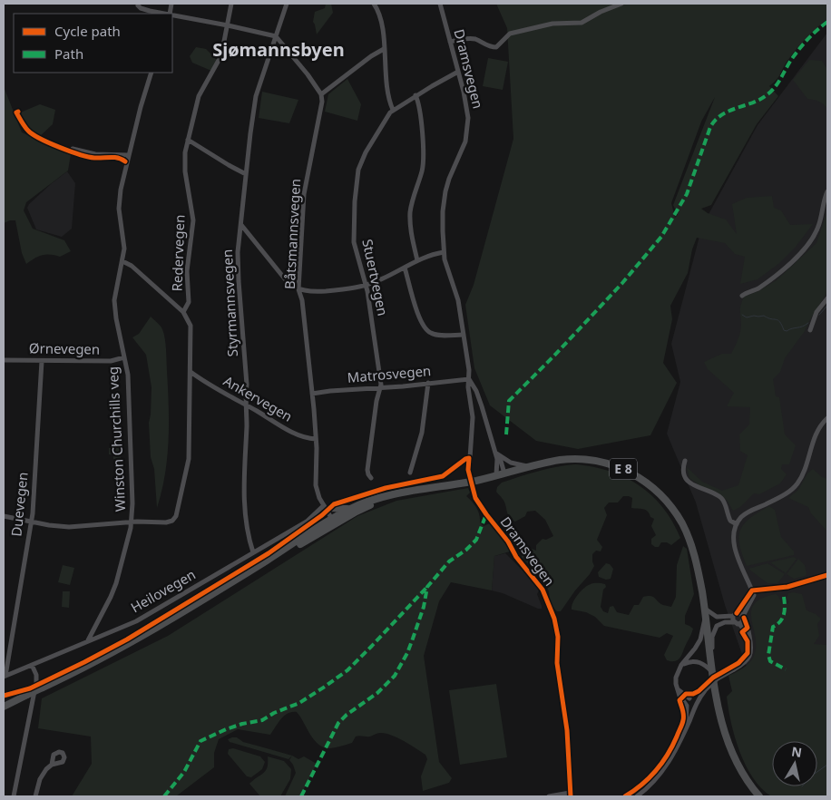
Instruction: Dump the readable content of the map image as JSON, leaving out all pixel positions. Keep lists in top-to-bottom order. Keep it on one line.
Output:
{"streets":{"highway":["E 8"],"street":["Dramsvegen","Båtsmannsvegen","Redervegen","Stuertvegen","Styrmannsvegen","Ørnevegen","Matrosvegen","Ankervegen","Winston Churchills veg","Duevegen","Heilovegen"]},"crossings":[["Dramsvegen","Stuertvegen"],["Dramsvegen","Matrosvegen"],["Dramsvegen","E 8"],["Båtsmannsvegen","Matrosvegen"],["Båtsmannsvegen","Ankervegen"],["Båtsmannsvegen","E 8"],["Båtsmannsvegen","Heilovegen"],["Redervegen","Ankervegen"],["Redervegen","Winston Churchills veg"],["Redervegen","Duevegen"],["Stuertvegen","Matrosvegen"],["Styrmannsvegen","Ankervegen"],["Styrmannsvegen","Heilovegen"],["Ørnevegen","Winston Churchills veg"],["Ørnevegen","Duevegen"],["Winston Churchills veg","Heilovegen"],["E 8","Heilovegen"],["Duevegen","Heilovegen"]],"districts":["Sjømannsbyen"],"legend":["Cycle path","Path"],"north":"top"}
